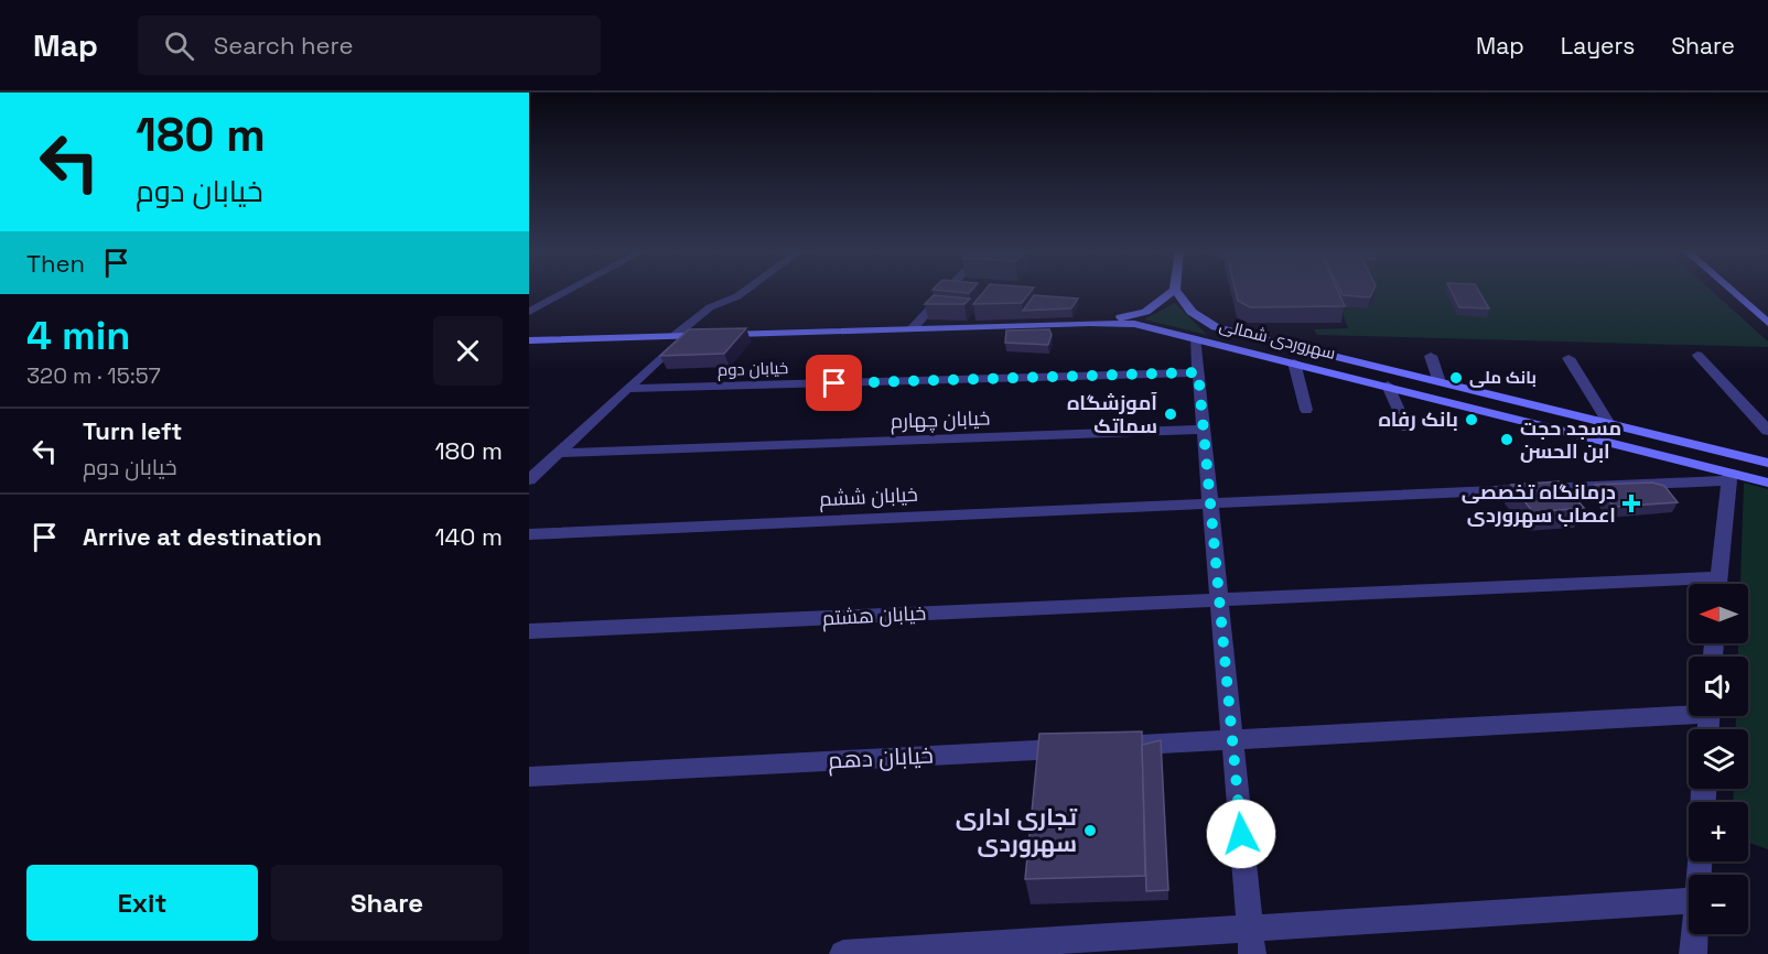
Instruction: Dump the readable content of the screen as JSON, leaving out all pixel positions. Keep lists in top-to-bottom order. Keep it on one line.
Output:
{"streets":{"main road":["سهروردی شمالی"],"street":["خیابان دوم","خیابان چهارم","خیابان ششم","خیابان هشتم","خیابان دهم"]},"crossings":[["سهروردی شمالی","خیابان ششم"]],"places":{"other":["بانک ملی","آموزشگاه سماتک","بانک رفاه","مسجد حجت ابن الحسن","تجاری اداری سهروردی"],"health":["درمانگاه تخصصی اعصاب سهروردی"]},"north":"left","page":{"header":"Map","search":"Search here","nav":["Map","Layers","Share"],"turn":["180 m","خیابان دوم"],"then":"Then","heading":["4 min","320 m · 15:57"],"list":[{"name":"Turn left","note":"خیابان دوم","value":"180 m"},{"name":"Arrive at destination","value":"140 m"}],"map_buttons":["+","−"],"buttons":["Exit","Share"]}}
